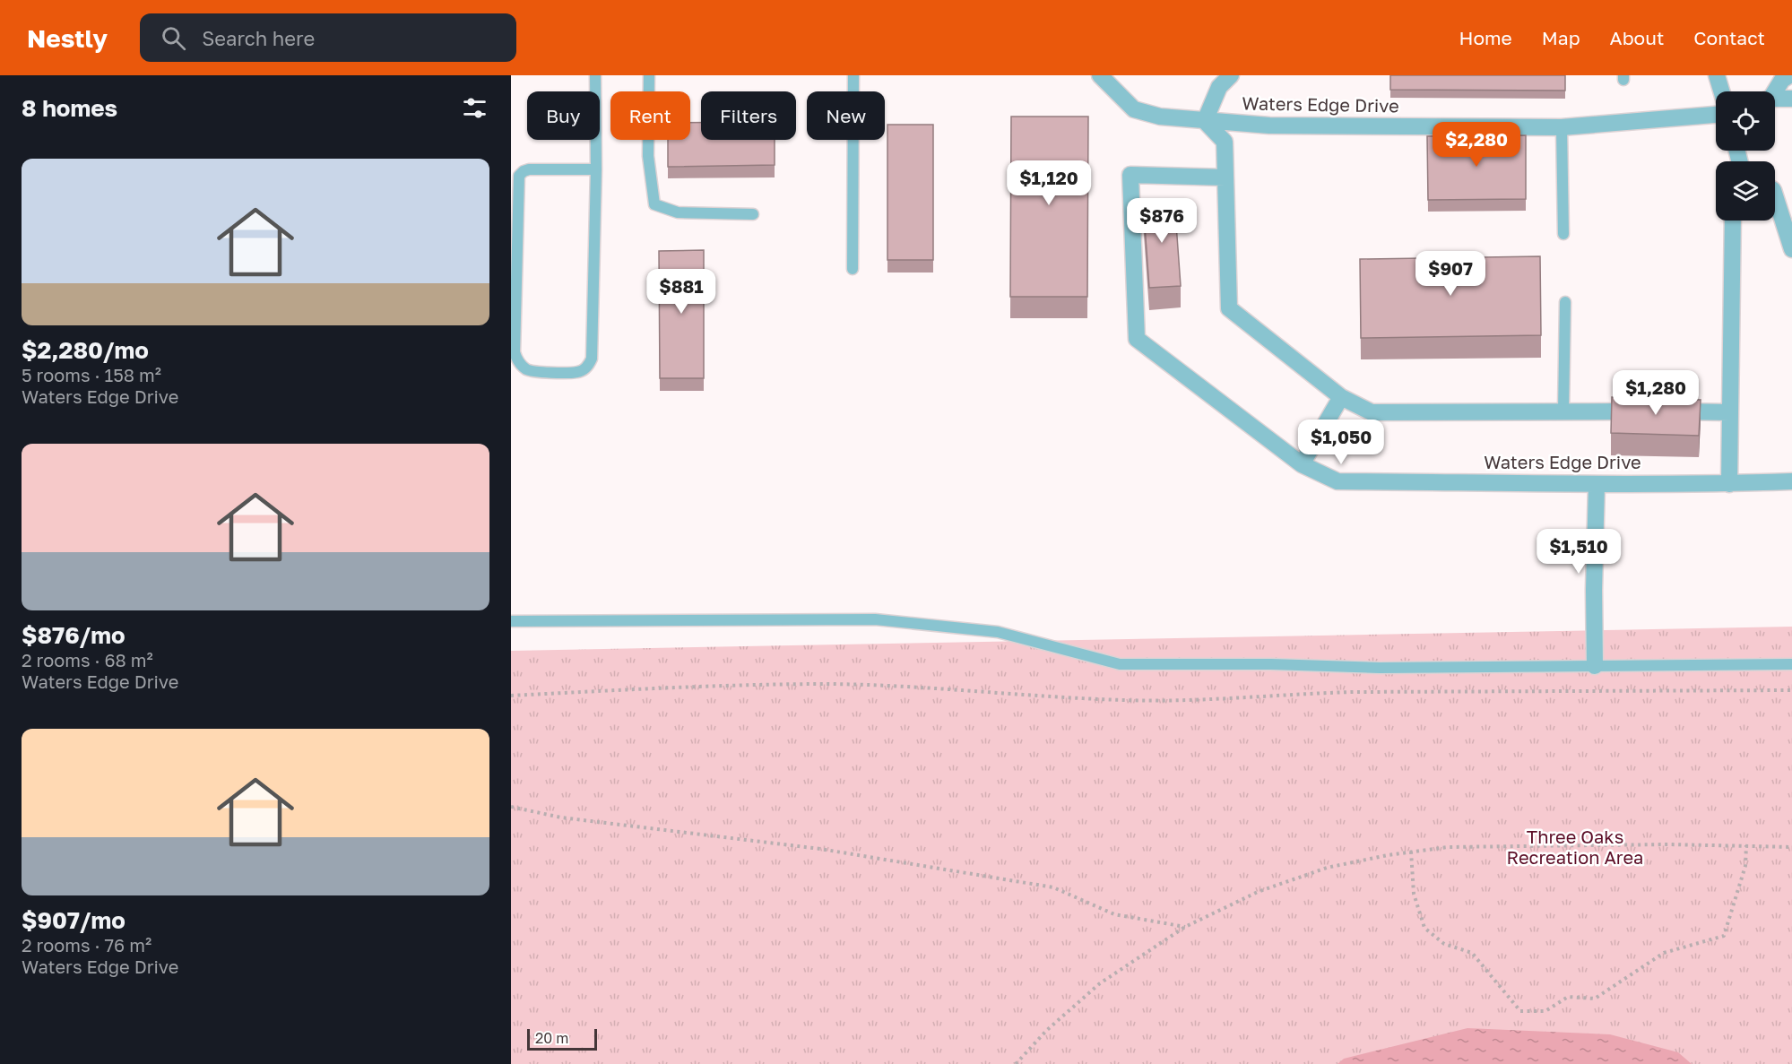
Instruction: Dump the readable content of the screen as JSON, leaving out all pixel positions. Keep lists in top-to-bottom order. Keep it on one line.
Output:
{"streets":{"street":["Waters Edge Drive"]},"parks":["Three Oaks Recreation Area"],"scale_bar":"20 m","page":{"header":"Nestly","search":"Search here","nav":["Home","Map","About","Contact"],"heading":"8 homes","chip":["Buy","Rent","Filters","New"],"price":["$2,280","$1,120","$876","$907","$881","$1,280","$1,050","$1,510"],"list":[{"name":"$2,280/mo","note":"5 rooms · 158 m² · Waters Edge Drive"},{"name":"$876/mo","note":"2 rooms · 68 m² · Waters Edge Drive"},{"name":"$907/mo","note":"2 rooms · 76 m² · Waters Edge Drive"}],"scale":"20 m"}}
